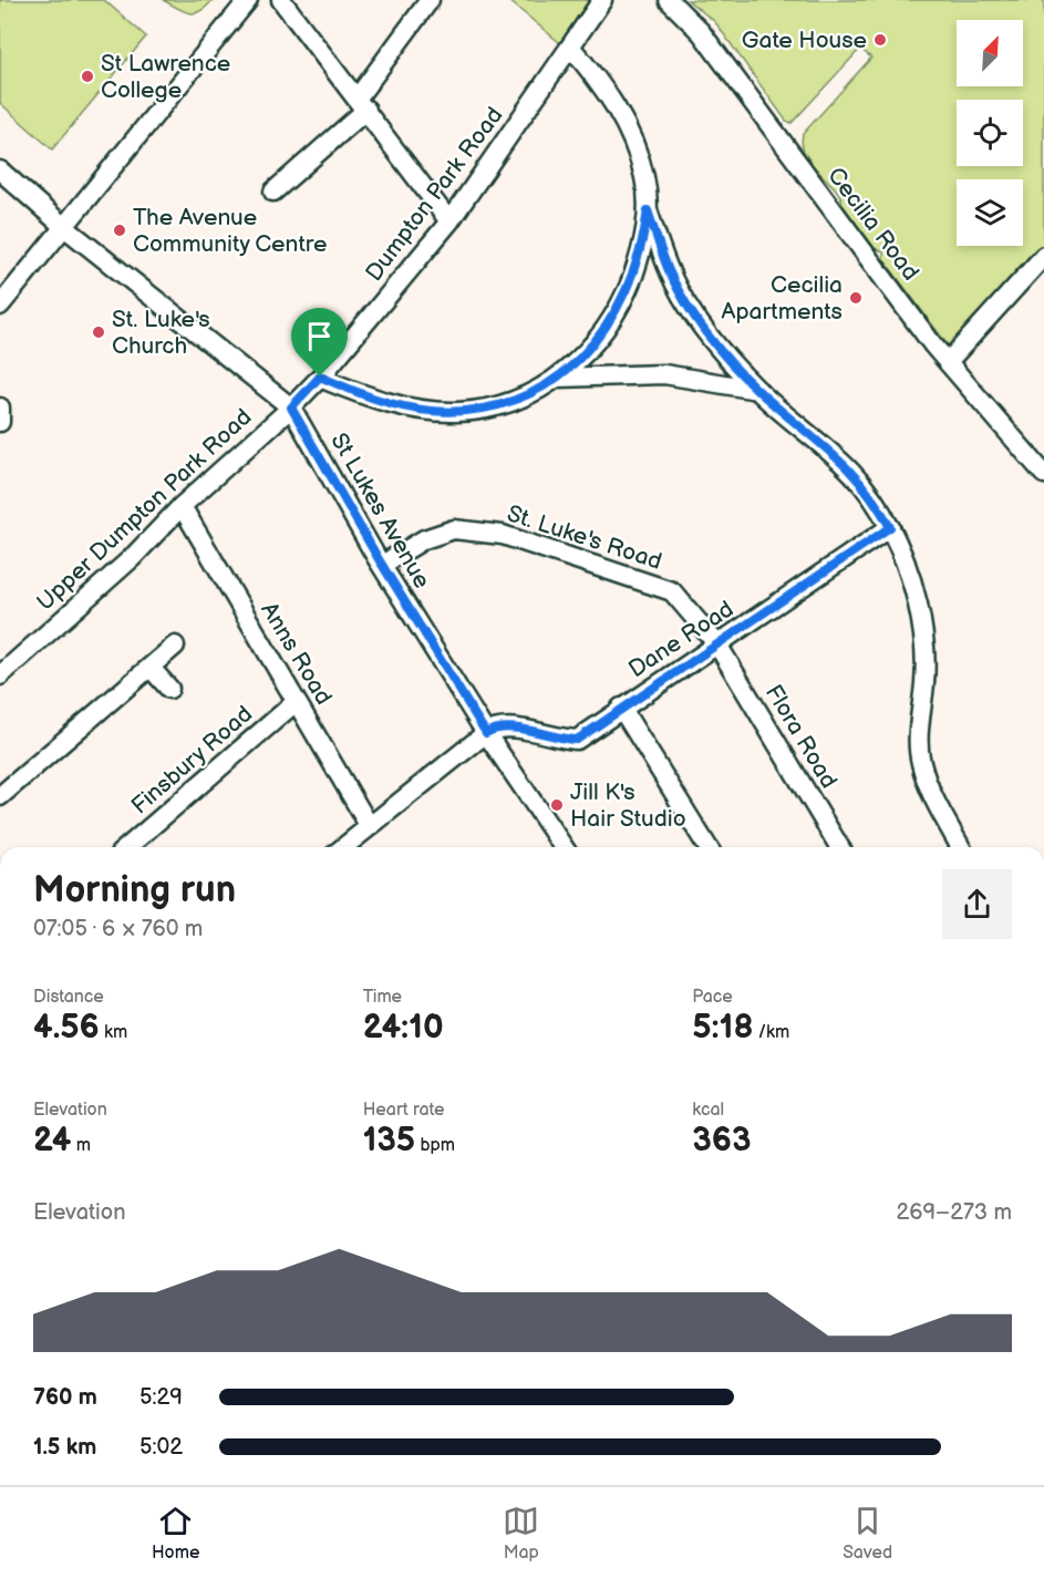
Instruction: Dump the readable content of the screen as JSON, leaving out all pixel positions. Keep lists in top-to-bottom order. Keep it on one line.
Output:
{"streets":{"street":["Dumpton Park Road","Cecilia Road","Upper Dumpton Park Road","St Lukes Avenue","St. Luke's Road","Dane Road","Anns Road","Flora Road","Finsbury Road"]},"crossings":[["Dumpton Park Road","Upper Dumpton Park Road"],["Dumpton Park Road","St Lukes Avenue"],["Upper Dumpton Park Road","St Lukes Avenue"],["Upper Dumpton Park Road","Anns Road"],["St Lukes Avenue","St. Luke's Road"],["St Lukes Avenue","Dane Road"],["St. Luke's Road","Dane Road"],["St. Luke's Road","Flora Road"],["Dane Road","Flora Road"],["Anns Road","Finsbury Road"]],"places":["Gate House","St Lawrence College","The Avenue Community Centre","Cecilia Apartments","St. Luke's Church","Jill K's Hair Studio"],"north":"top right","page":{"heading":["Morning run","07:05 · 6 × 760 m"],"stats":[["Distance","4.56 km"],["Time","24:10"],["Pace","5:18 /km"],["Elevation","24 m"],["Heart rate","135 bpm"],["kcal","363"]],"chart":["Elevation","269–273 m"],"list":[{"name":"760 m","note":"5:29"},{"name":"1.5 km","note":"5:02"}],"tabs":["Home","Map","Saved"]}}
